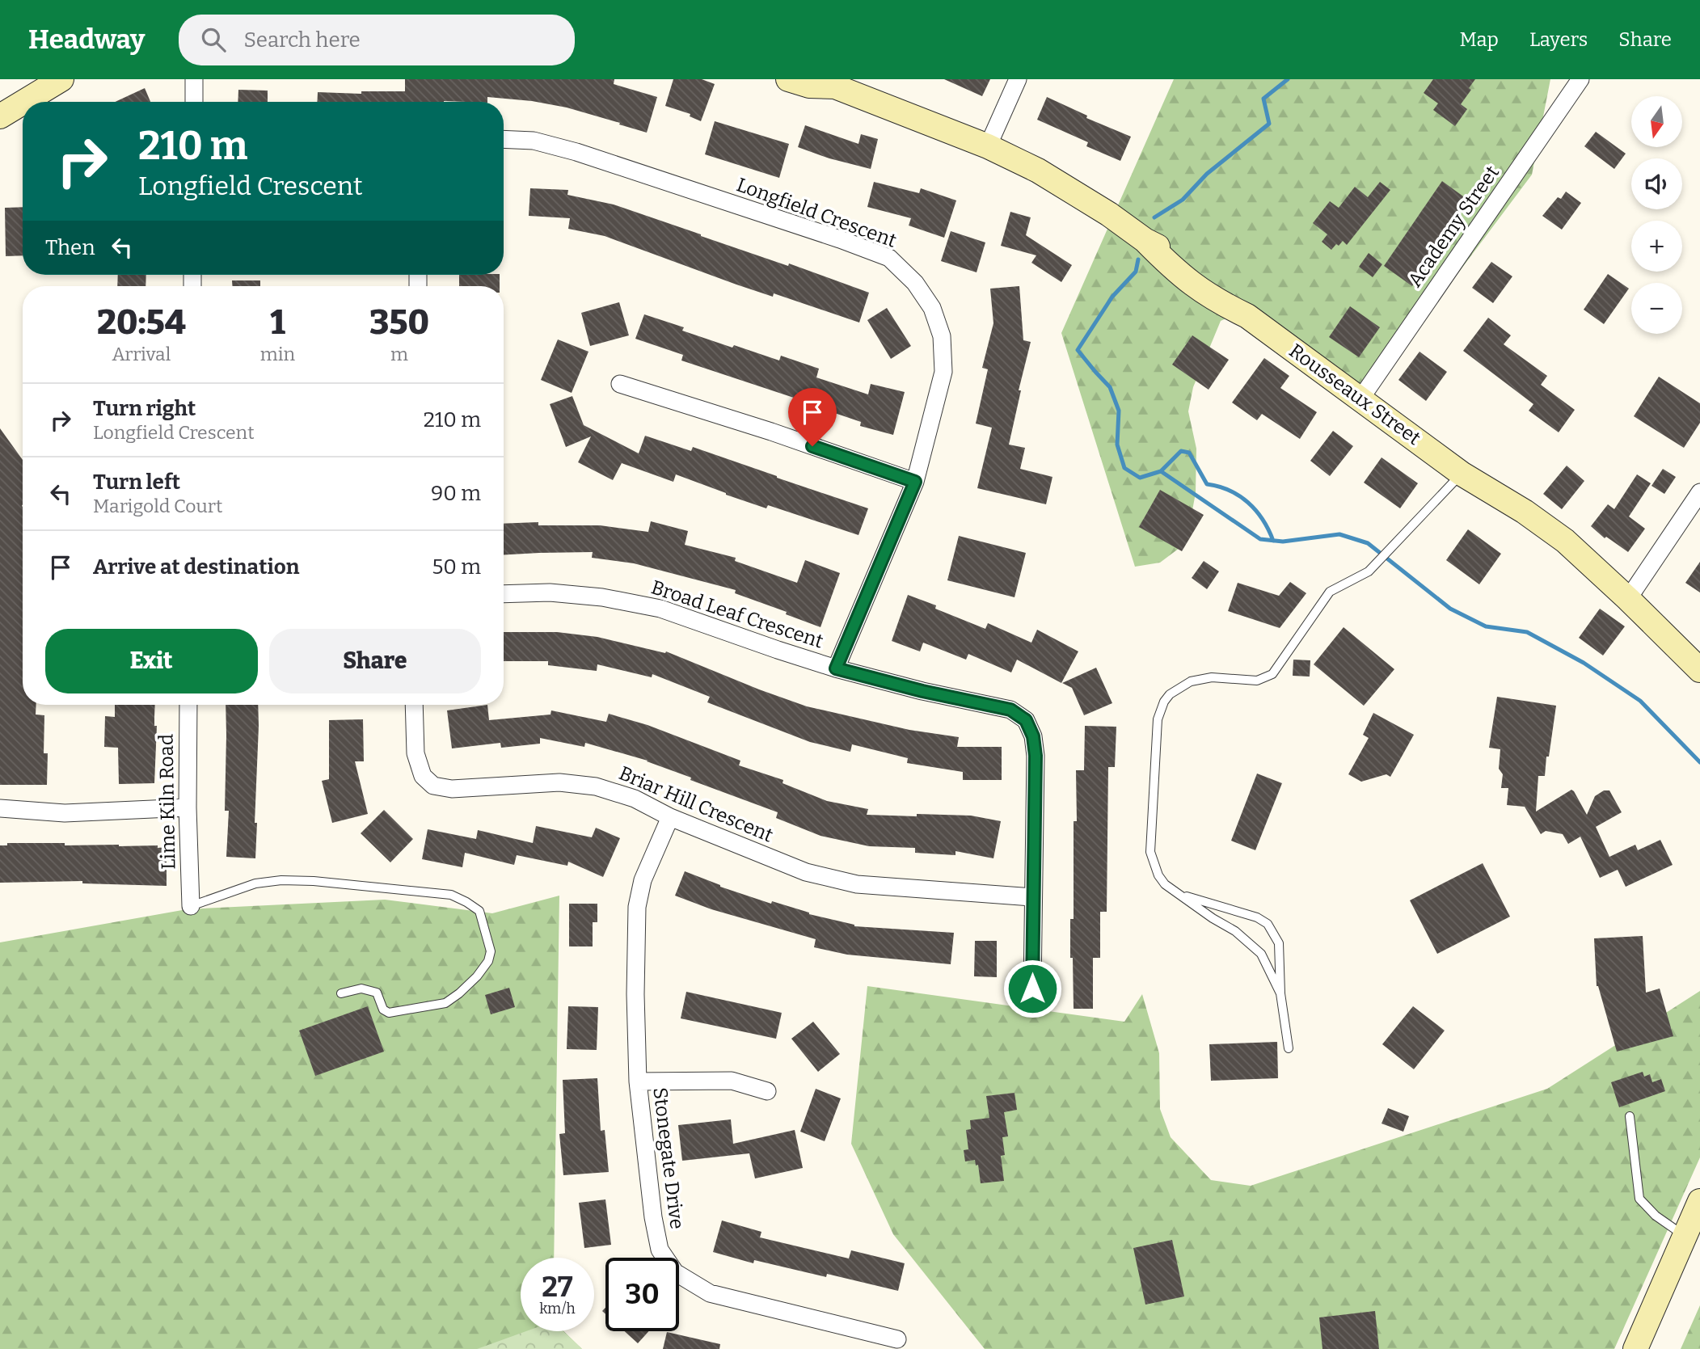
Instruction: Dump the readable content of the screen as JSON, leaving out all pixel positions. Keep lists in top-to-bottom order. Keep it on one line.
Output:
{"streets":{"main road":["Rousseaux Street"],"street":["Longfield Crescent","Academy Street","Broad Leaf Crescent","Lime Kiln Road","Briar Hill Crescent","Stonegate Drive"]},"crossings":[["Longfield Crescent","Broad Leaf Crescent"],["Academy Street","Rousseaux Street"],["Broad Leaf Crescent","Briar Hill Crescent"],["Briar Hill Crescent","Stonegate Drive"]],"north":"bottom","page":{"header":"Headway","search":"Search here","nav":["Map","Layers","Share"],"map_buttons":["+","−"],"turn":["210 m","Longfield Crescent"],"then":"Then","eta":["20:54","Arrival","1","min","350","m"],"list":[{"name":"Turn right","note":"Longfield Crescent","value":"210 m"},{"name":"Turn left","note":"Marigold Court","value":"90 m"},{"name":"Arrive at destination","value":"50 m"}],"buttons":["Exit","Share"],"speed":"27 km/h","limit":"30"}}
